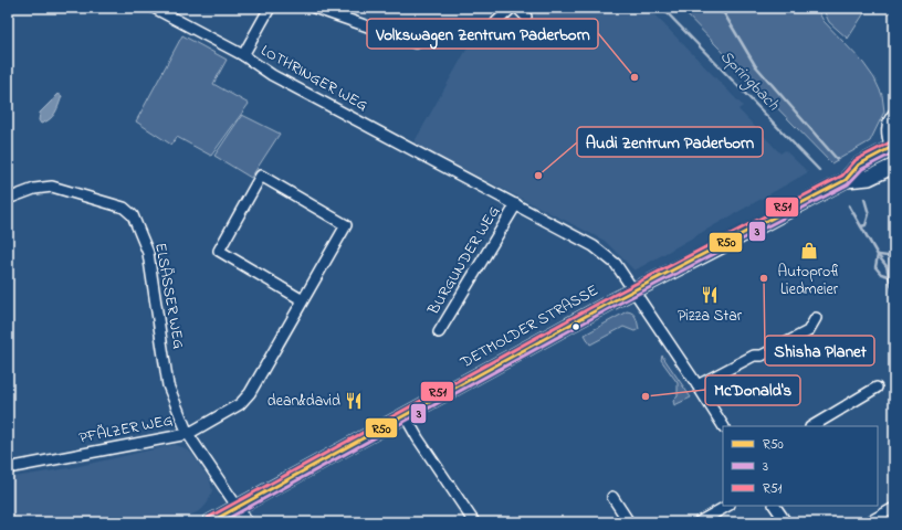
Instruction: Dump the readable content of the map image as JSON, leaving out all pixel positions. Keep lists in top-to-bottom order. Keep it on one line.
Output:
{"streets":{"main road":["DETMOLDER STRASSE"],"street":["LOTHRINGER WEG","BURGUNDER WEG","ELSÄSSER WEG","PFÄLZER WEG"]},"crossings":[["LOTHRINGER WEG","BURGUNDER WEG"],["LOTHRINGER WEG","DETMOLDER STRASSE"],["ELSÄSSER WEG","PFÄLZER WEG"],["DETMOLDER STRASSE","PFÄLZER WEG"]],"water":["Springbach"],"places":{"other":["Volkswagen Zentrum Paderborn","Audi Zentrum Paderborn","Shisha Planet","McDonald's"],"shop":["Autoprofi Liedmeier"],"restaurant":["Pizza Star","dean&david"]},"lines":["transit line R51","transit line R50","transit line 3"],"legend":["R50","3","R51"]}
